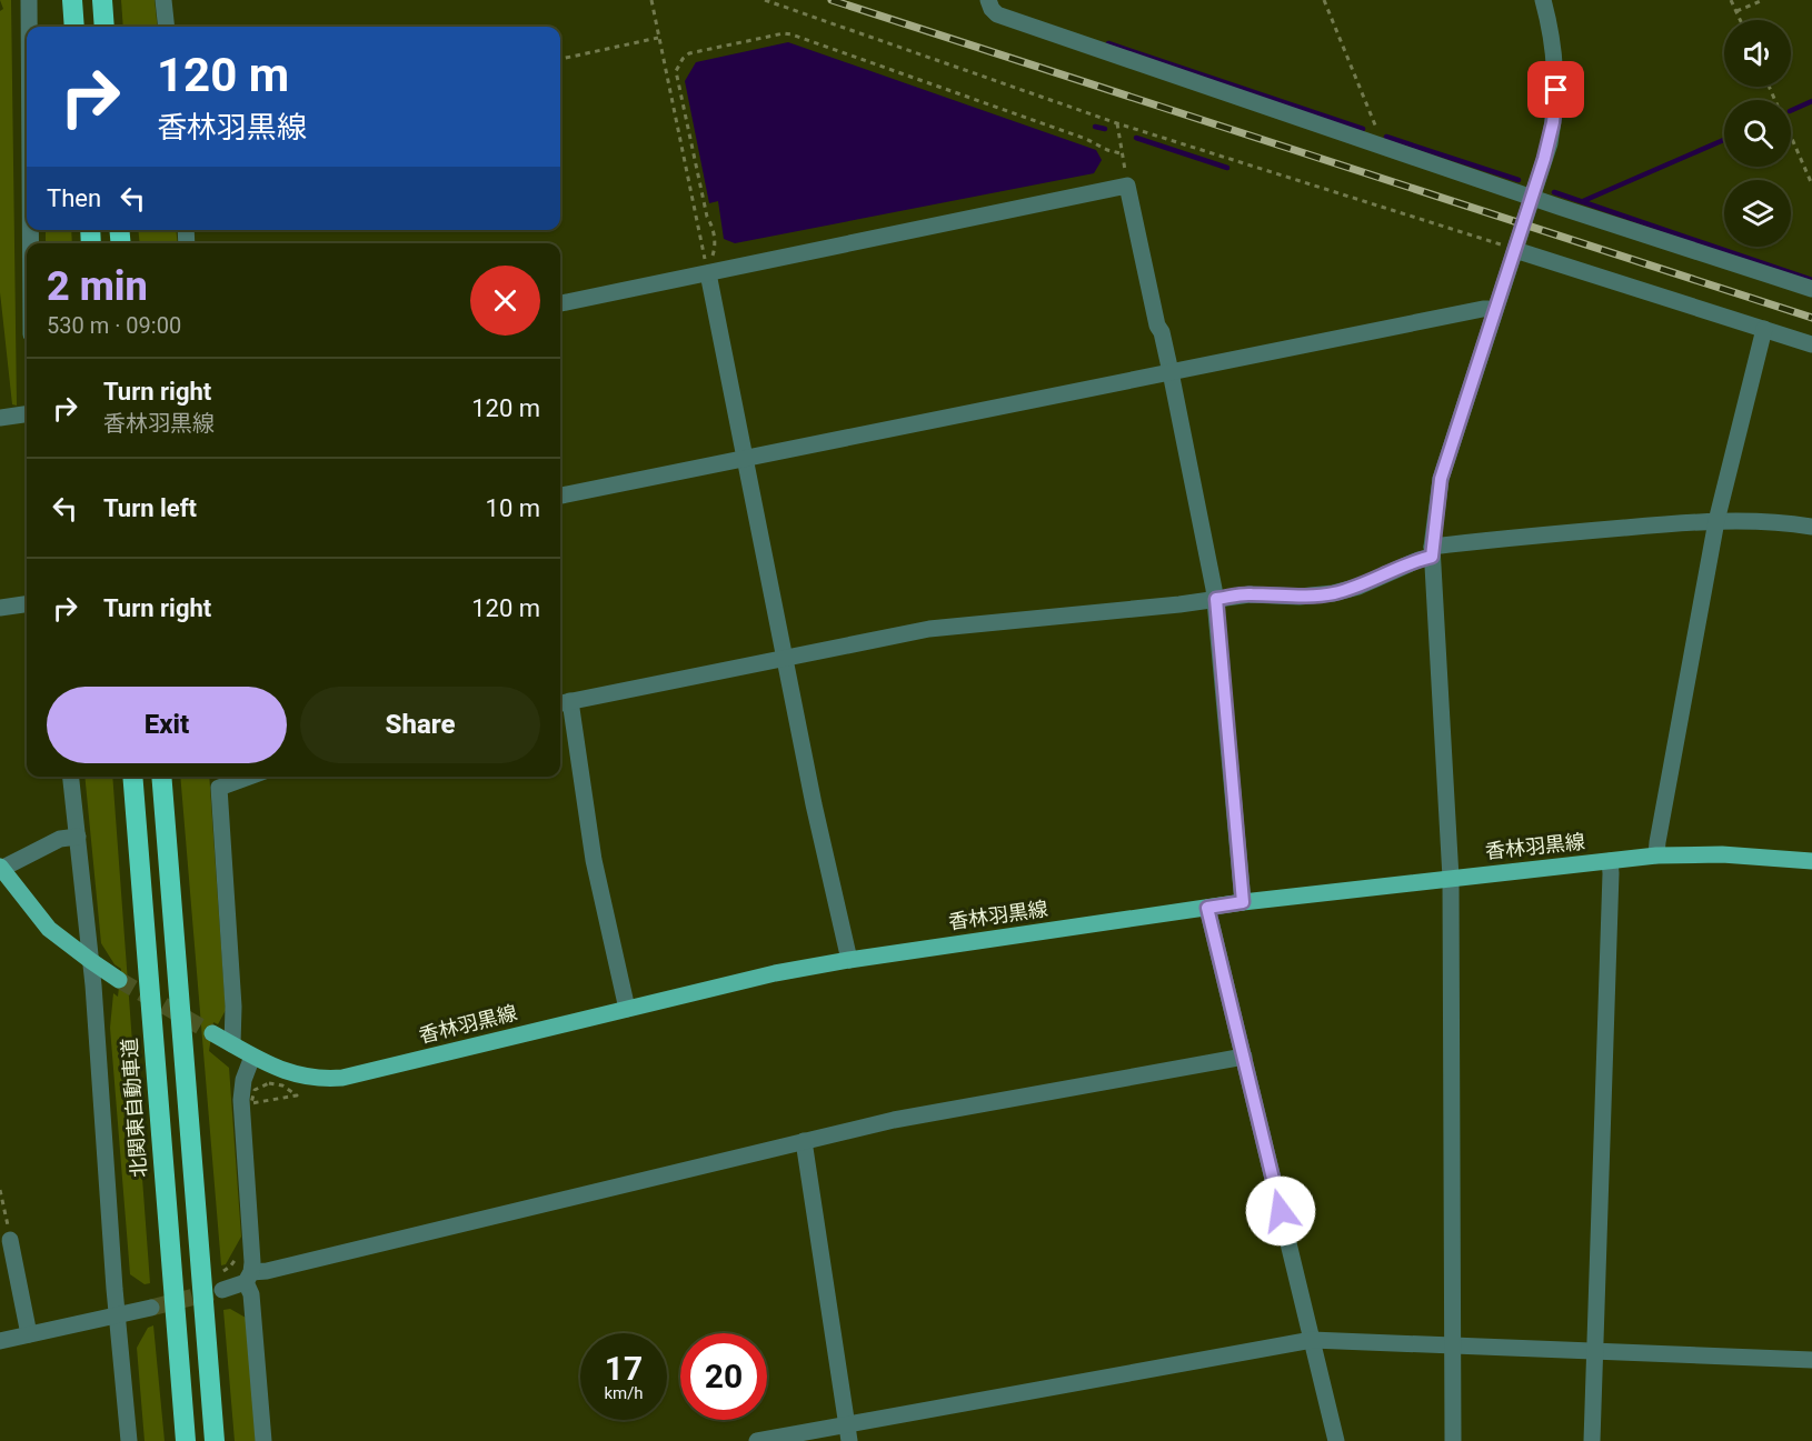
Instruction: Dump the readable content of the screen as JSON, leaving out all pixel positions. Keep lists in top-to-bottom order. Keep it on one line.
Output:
{"streets":{"highway":["北関東自動車道"],"main road":["香林羽黒線"]},"page":{"turn":["120 m","香林羽黒線"],"then":"Then","heading":["2 min","530 m · 09:00"],"list":[{"name":"Turn right","note":"香林羽黒線","value":"120 m"},{"name":"Turn left","value":"10 m"},{"name":"Turn right","value":"120 m"}],"buttons":["Exit","Share"],"speed":"17 km/h","limit":"20"}}
